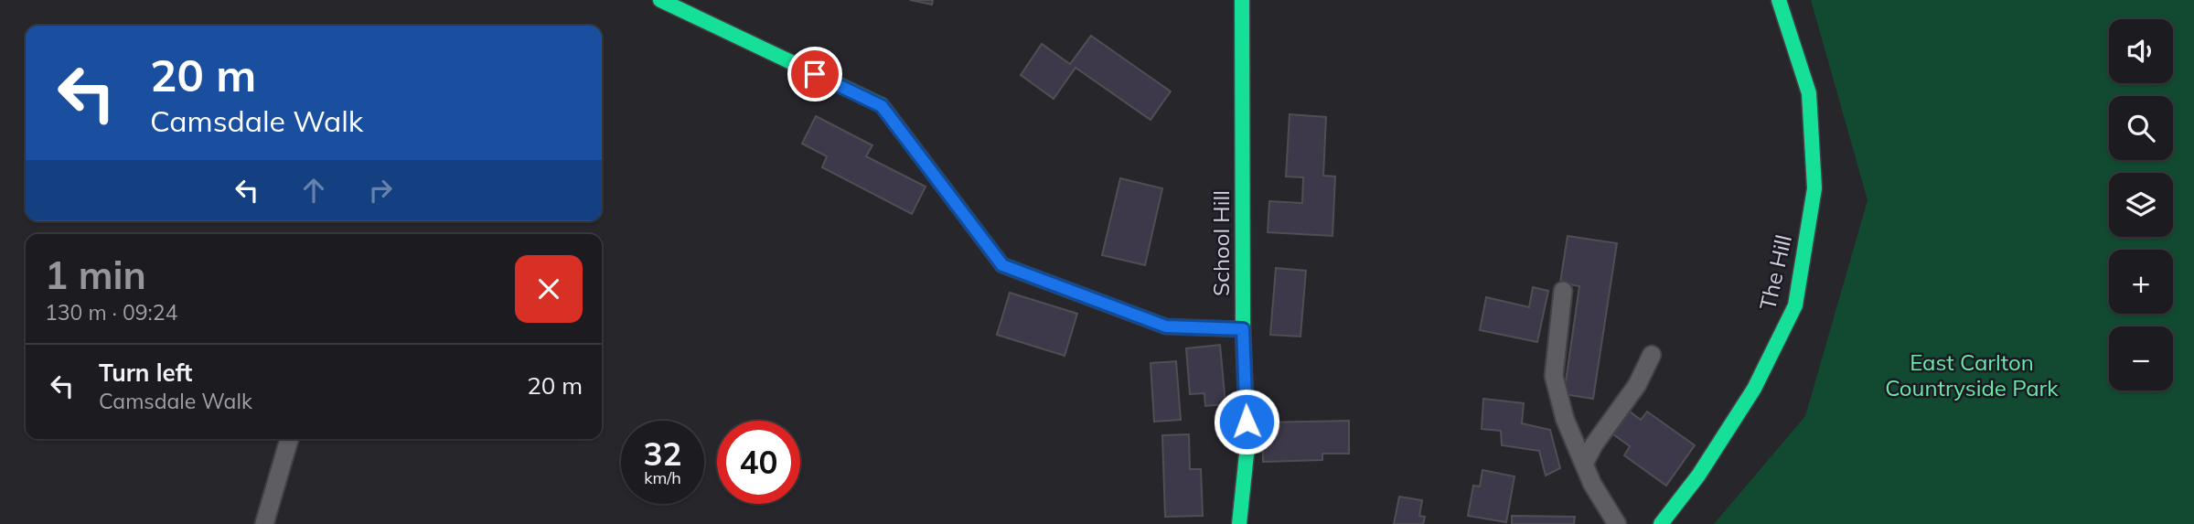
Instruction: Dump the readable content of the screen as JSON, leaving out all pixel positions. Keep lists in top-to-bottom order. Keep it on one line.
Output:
{"streets":{"street":["School Hill","The Hill"]},"parks":["East Carlton Countryside Park"],"page":{"map_buttons":["+","−"],"turn":["20 m","Camsdale Walk"],"heading":["1 min","130 m · 09:24"],"list":[{"name":"Turn left","note":"Camsdale Walk","value":"20 m"}],"speed":"32 km/h","limit":"40"}}
